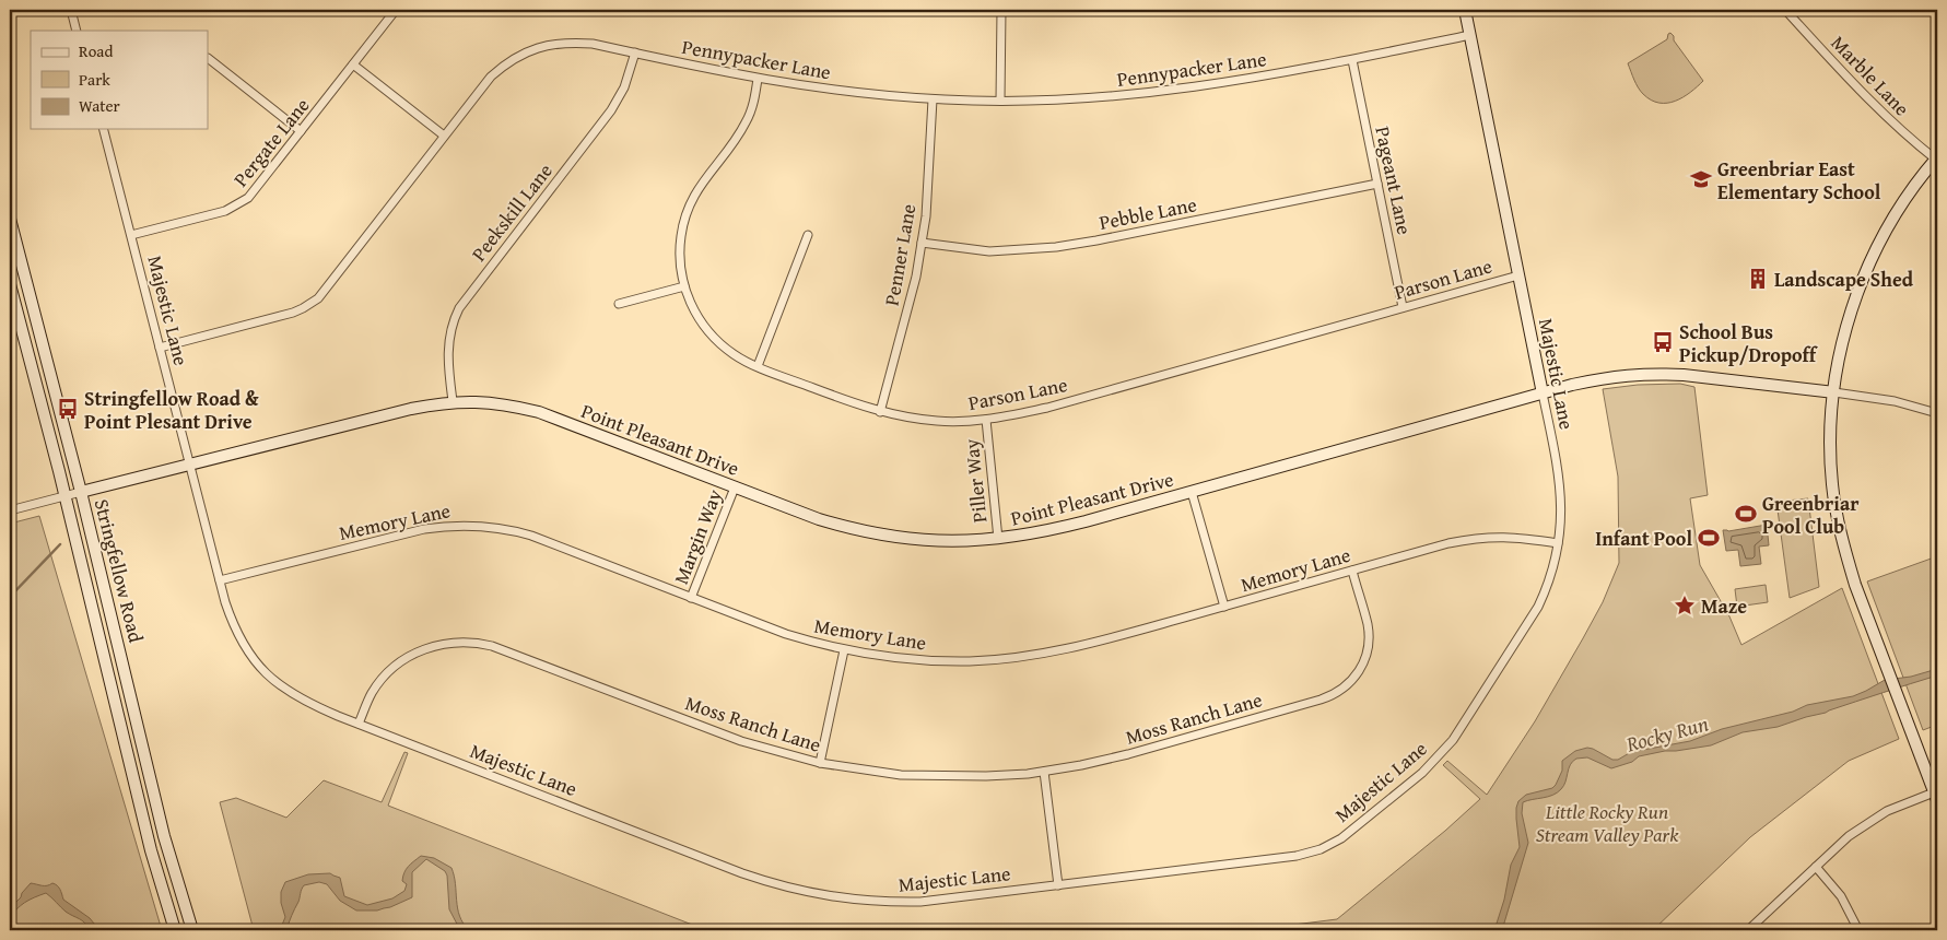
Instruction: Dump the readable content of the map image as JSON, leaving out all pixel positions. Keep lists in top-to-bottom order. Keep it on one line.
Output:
{"streets":{"street":["Pennypacker Lane","Marble Lane","Pergate Lane","Pageant Lane","Peekskill Lane","Pebble Lane","Penner Lane","Parson Lane","Majestic Lane","Point Pleasant Drive","Piller Way","Memory Lane","Margin Way","Stringfellow Road","Moss Ranch Lane"]},"crossings":[["Pennypacker Lane","Pageant Lane"],["Pennypacker Lane","Peekskill Lane"],["Pennypacker Lane","Penner Lane"],["Pennypacker Lane","Parson Lane"],["Pennypacker Lane","Majestic Lane"],["Pergate Lane","Majestic Lane"],["Pageant Lane","Pebble Lane"],["Pageant Lane","Parson Lane"],["Peekskill Lane","Point Pleasant Drive"],["Pebble Lane","Penner Lane"],["Penner Lane","Parson Lane"],["Parson Lane","Majestic Lane"],["Parson Lane","Piller Way"],["Majestic Lane","Point Pleasant Drive"],["Majestic Lane","Memory Lane"],["Majestic Lane","Moss Ranch Lane"],["Point Pleasant Drive","Piller Way"],["Point Pleasant Drive","Margin Way"],["Point Pleasant Drive","Stringfellow Road"],["Memory Lane","Margin Way"],["Memory Lane","Moss Ranch Lane"]],"water":["Rocky Run"],"parks":["Little Rocky Run Stream Valley Park"],"places":{"school or university":["Greenbriar East Elementary School"],"building":["Landscape Shed"],"bus stop":["School Bus Pickup/Dropoff","Stringfellow Road & Point Plesant Drive"],"sports":["Greenbriar Pool Club","Infant Pool"],"place":["Maze"]},"legend":["Road","Park","Water"]}
